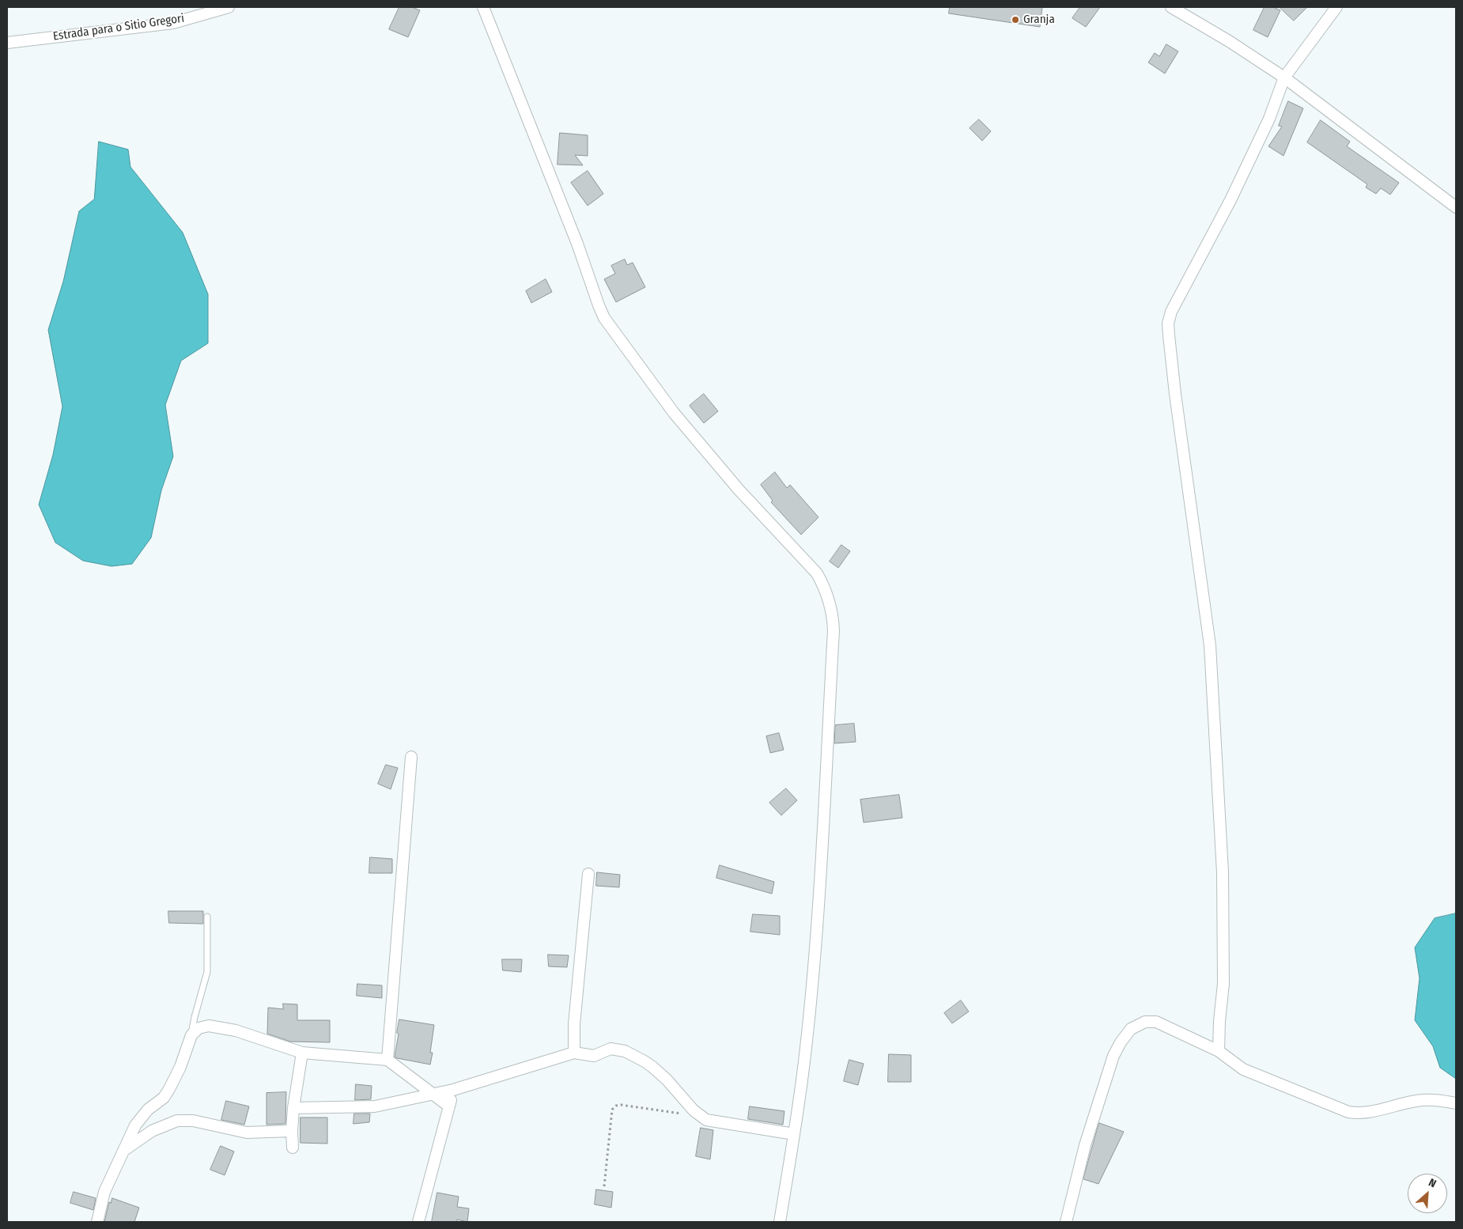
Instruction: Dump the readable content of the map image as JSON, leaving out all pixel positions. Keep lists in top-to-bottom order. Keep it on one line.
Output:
{"streets":{"street":["Estrada para o Sitio Gregori"]},"places":["Granja"],"north":"top right"}
